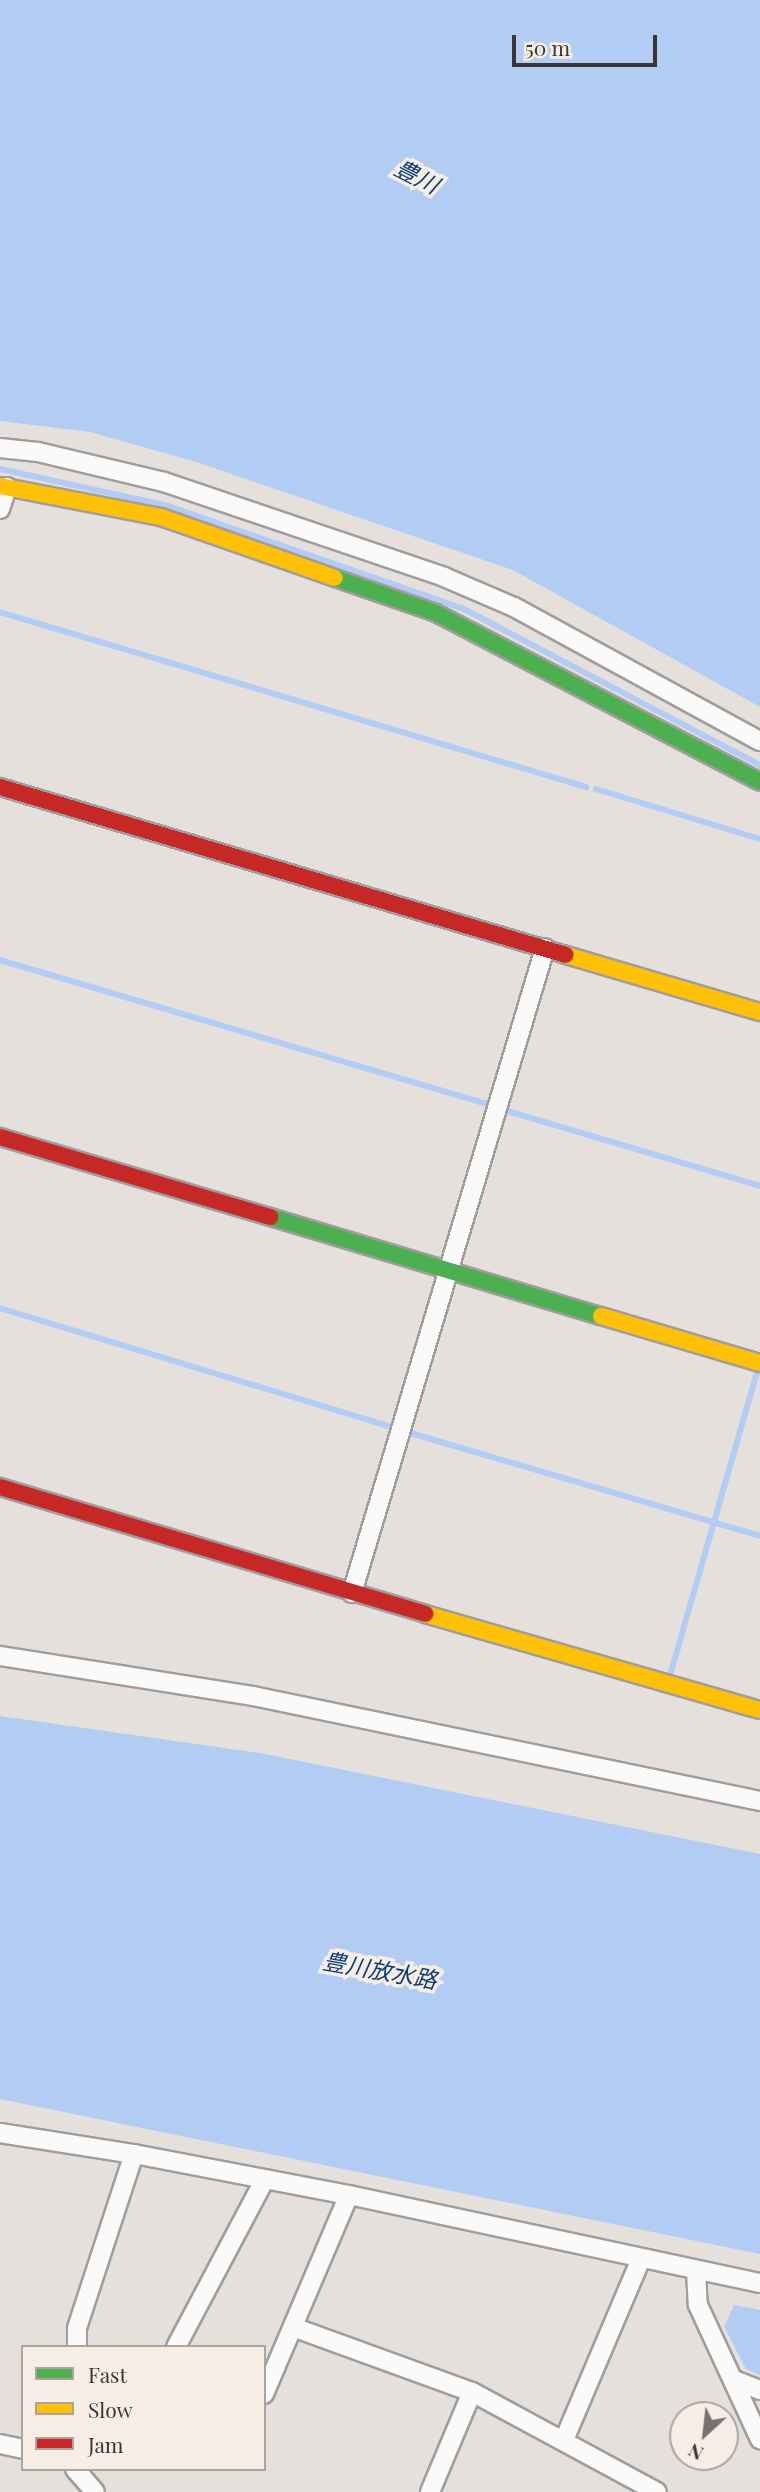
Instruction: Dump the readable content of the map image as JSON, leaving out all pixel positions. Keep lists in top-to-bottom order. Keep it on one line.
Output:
{"water":["豊川","豊川放水路"],"legend":["Fast","Slow","Jam"],"scale_bar":"50 m","north":"bottom left"}
